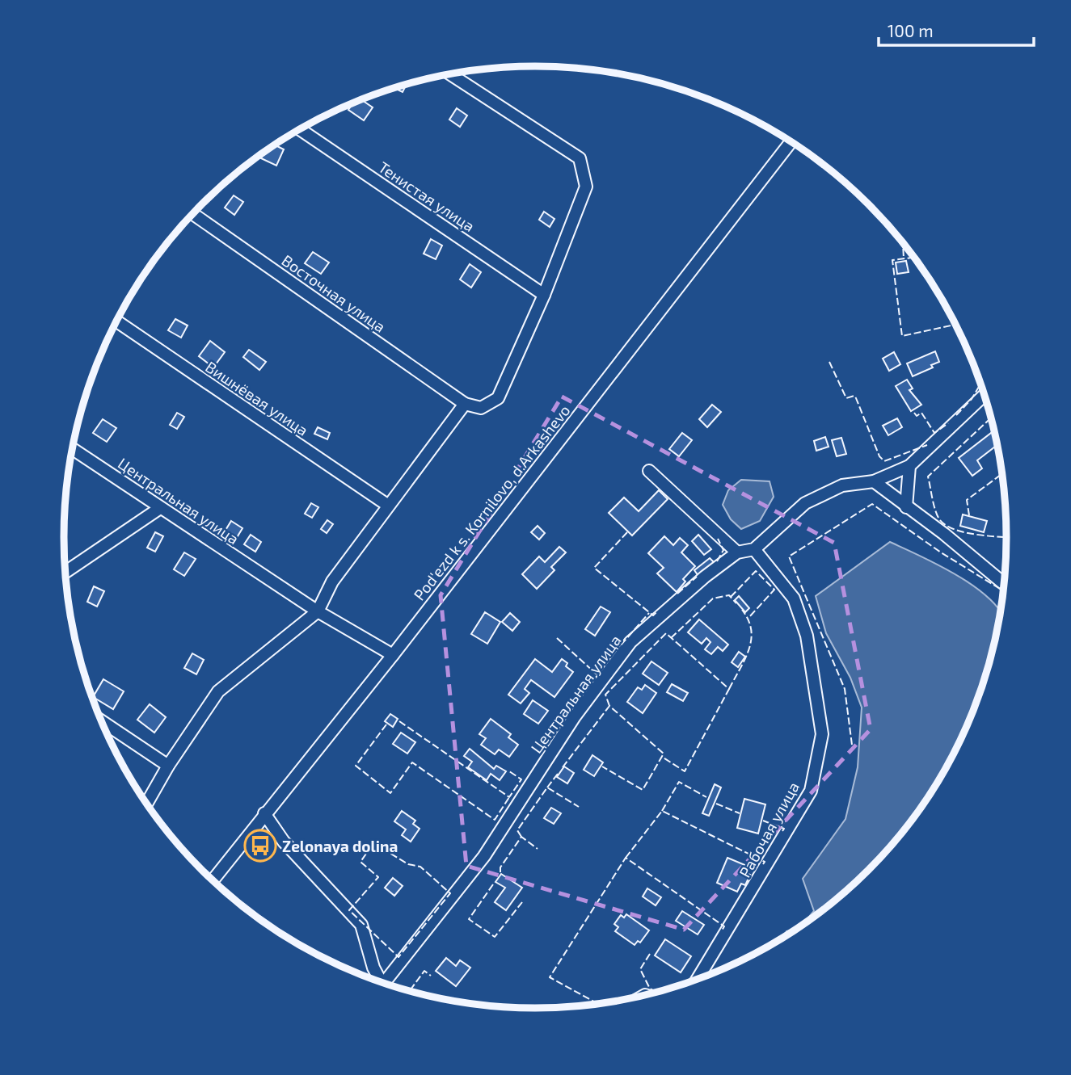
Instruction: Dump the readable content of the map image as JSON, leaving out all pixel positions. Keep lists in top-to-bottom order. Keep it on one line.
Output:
{"streets":{"street":["Тенистая улица","Восточная улица","Вишнёвая улица","Центральная улица","Pod'ezd k s. Kornilovo, d.Arkashevo","Рабочая улица"]},"crossings":[["Центральная улица","Pod'ezd k s. Kornilovo, d.Arkashevo"],["Центральная улица","Рабочая улица"]],"places":{"bus stop":["Zelonaya dolina"]},"scale_bar":"100 m"}
